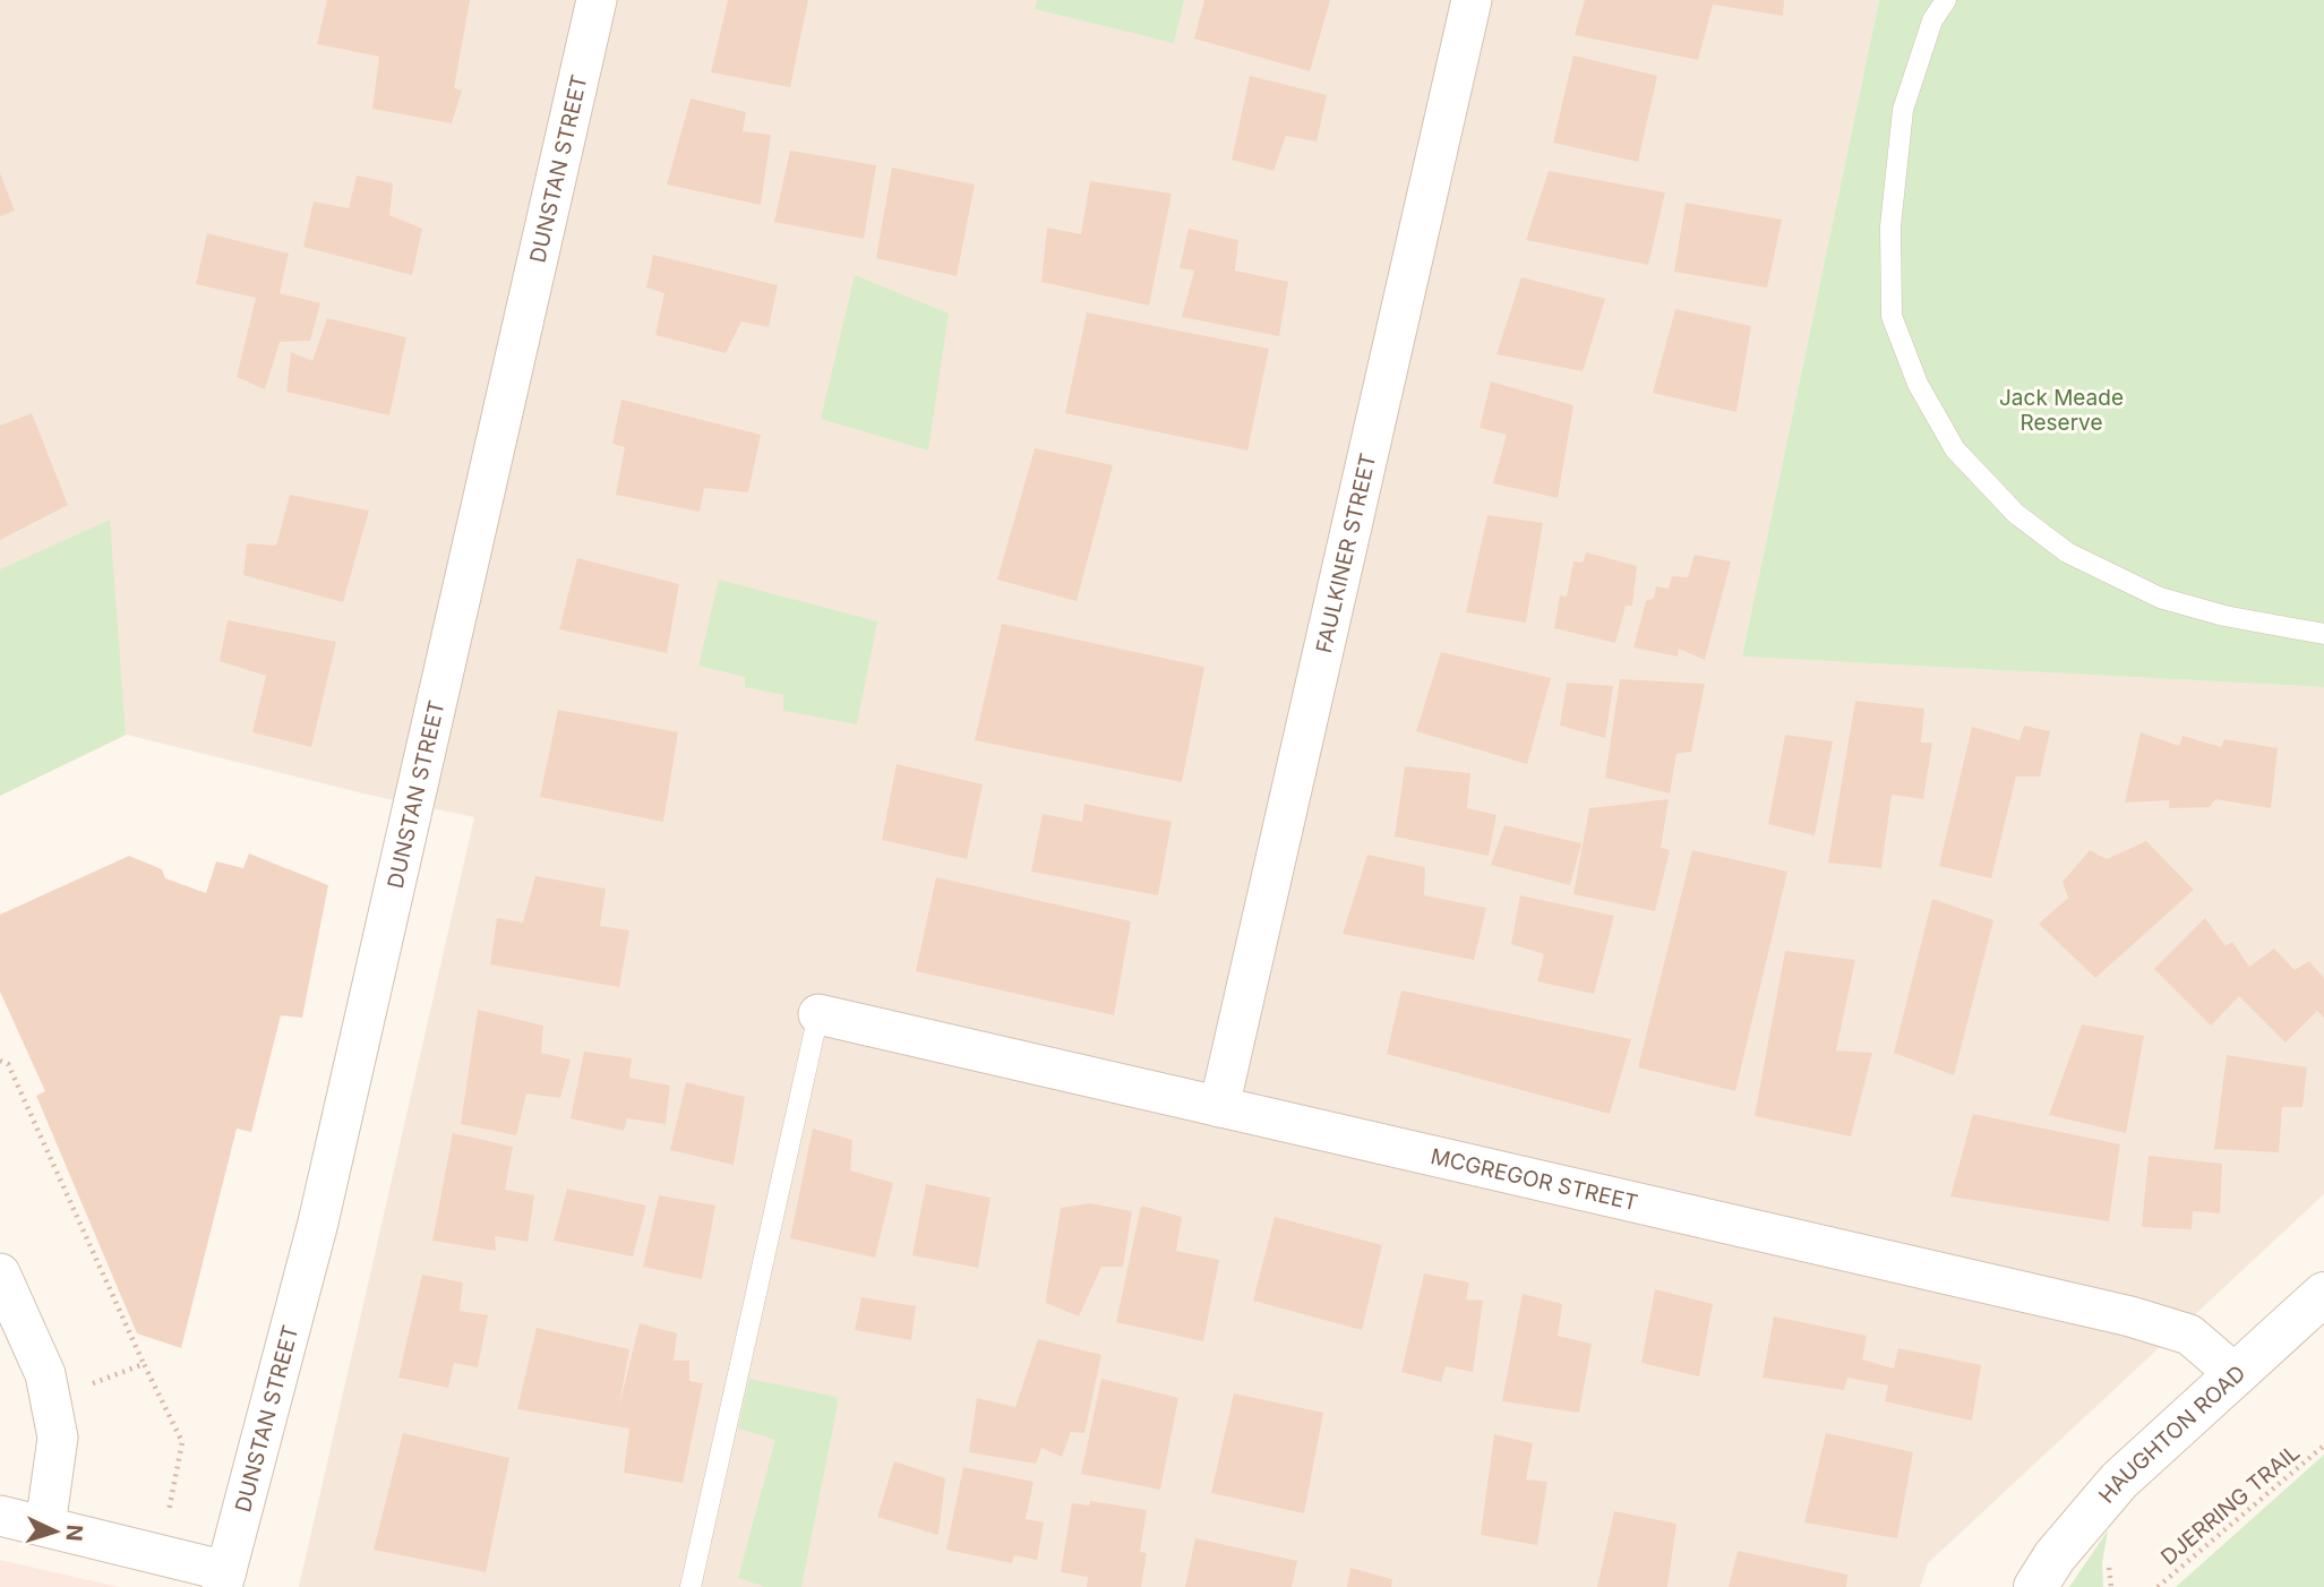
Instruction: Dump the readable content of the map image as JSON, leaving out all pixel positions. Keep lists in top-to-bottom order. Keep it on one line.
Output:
{"streets":{"street":["DUNSTAN STREET","FAULKINER STREET","MCGREGOR STREET","HAUGHTON ROAD"],"path":["DJERRING TRAIL"]},"crossings":[["FAULKINER STREET","MCGREGOR STREET"],["MCGREGOR STREET","HAUGHTON ROAD"]],"parks":["Jack Meade Reserve"],"north":"right"}
